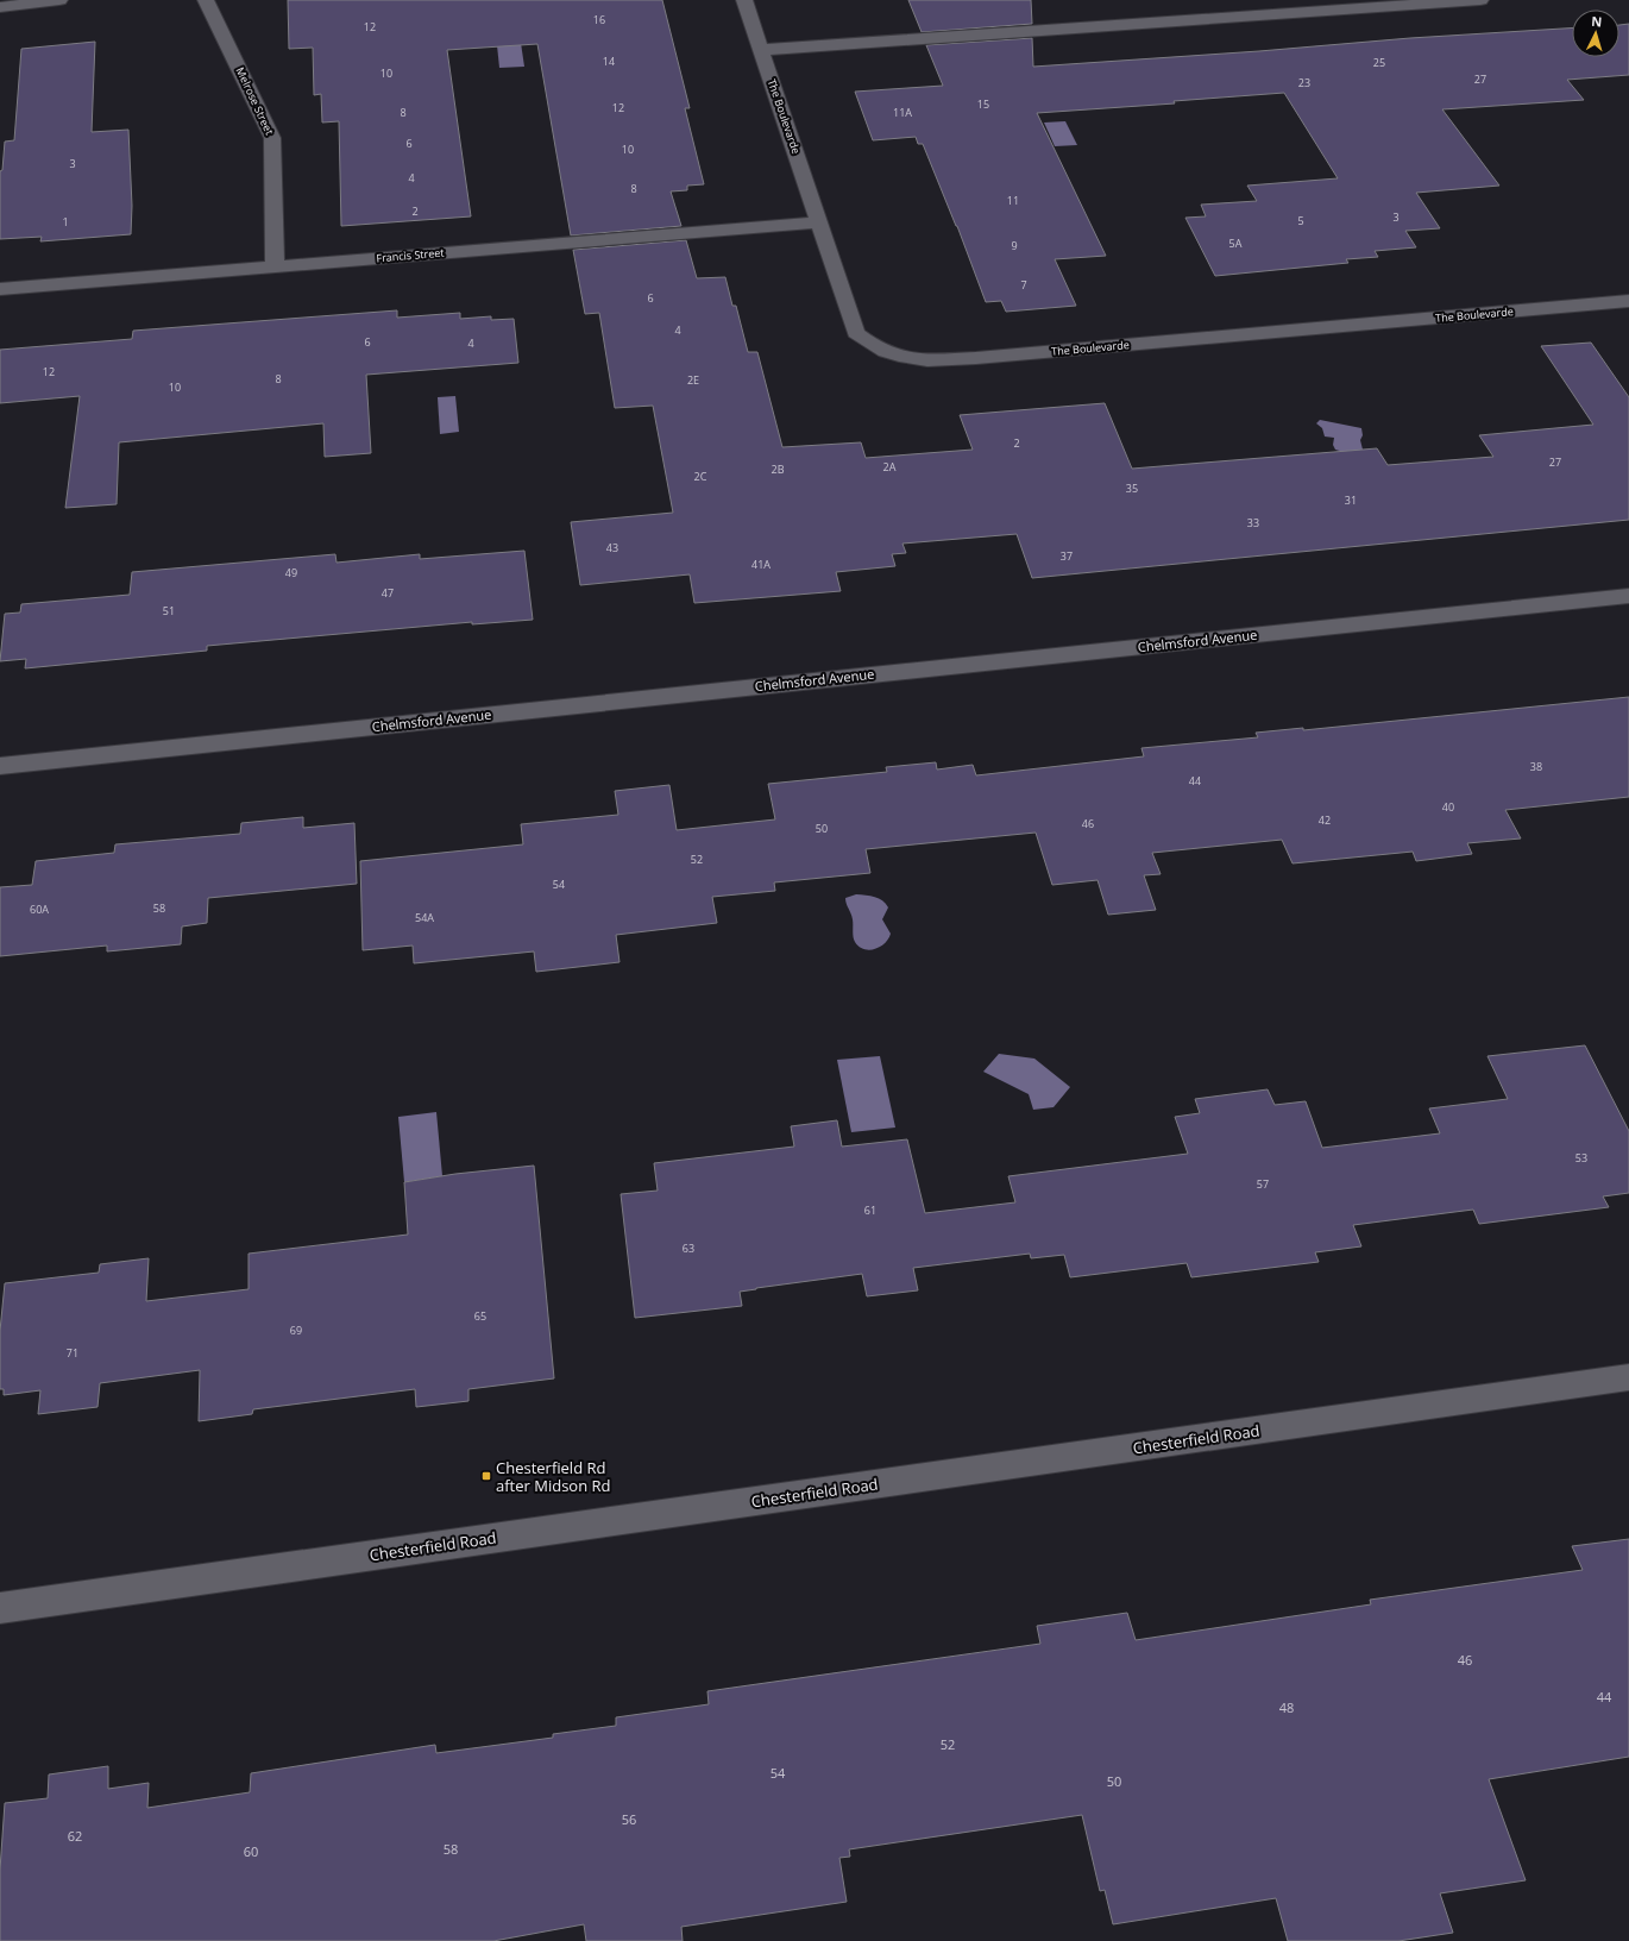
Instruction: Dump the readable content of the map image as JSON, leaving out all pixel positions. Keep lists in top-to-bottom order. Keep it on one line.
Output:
{"streets":{"street":["Melrose Street","The Boulevarde","Francis Street","Chelmsford Avenue","Chesterfield Road"]},"crossings":[["Melrose Street","Francis Street"],["The Boulevarde","Francis Street"]],"places":{"transit":["Chesterfield Rd after Midson Rd"]},"house_numbers":["16","12","14","25","10","27","23","15","12","8","11A","6","10","3","4","8","11","2","3","5","1","5A","9","7","6","4","6","4","12","8","2E","10","2","27","2A","2B","2C","35","31","33","43","37","41A","49","47","51","38","44","40","42","46","50","52","54","58","60A","54A","53","57","61","63","65","69","71","46","44","48","52","54","50","56","62","58","60"],"north":"top"}
